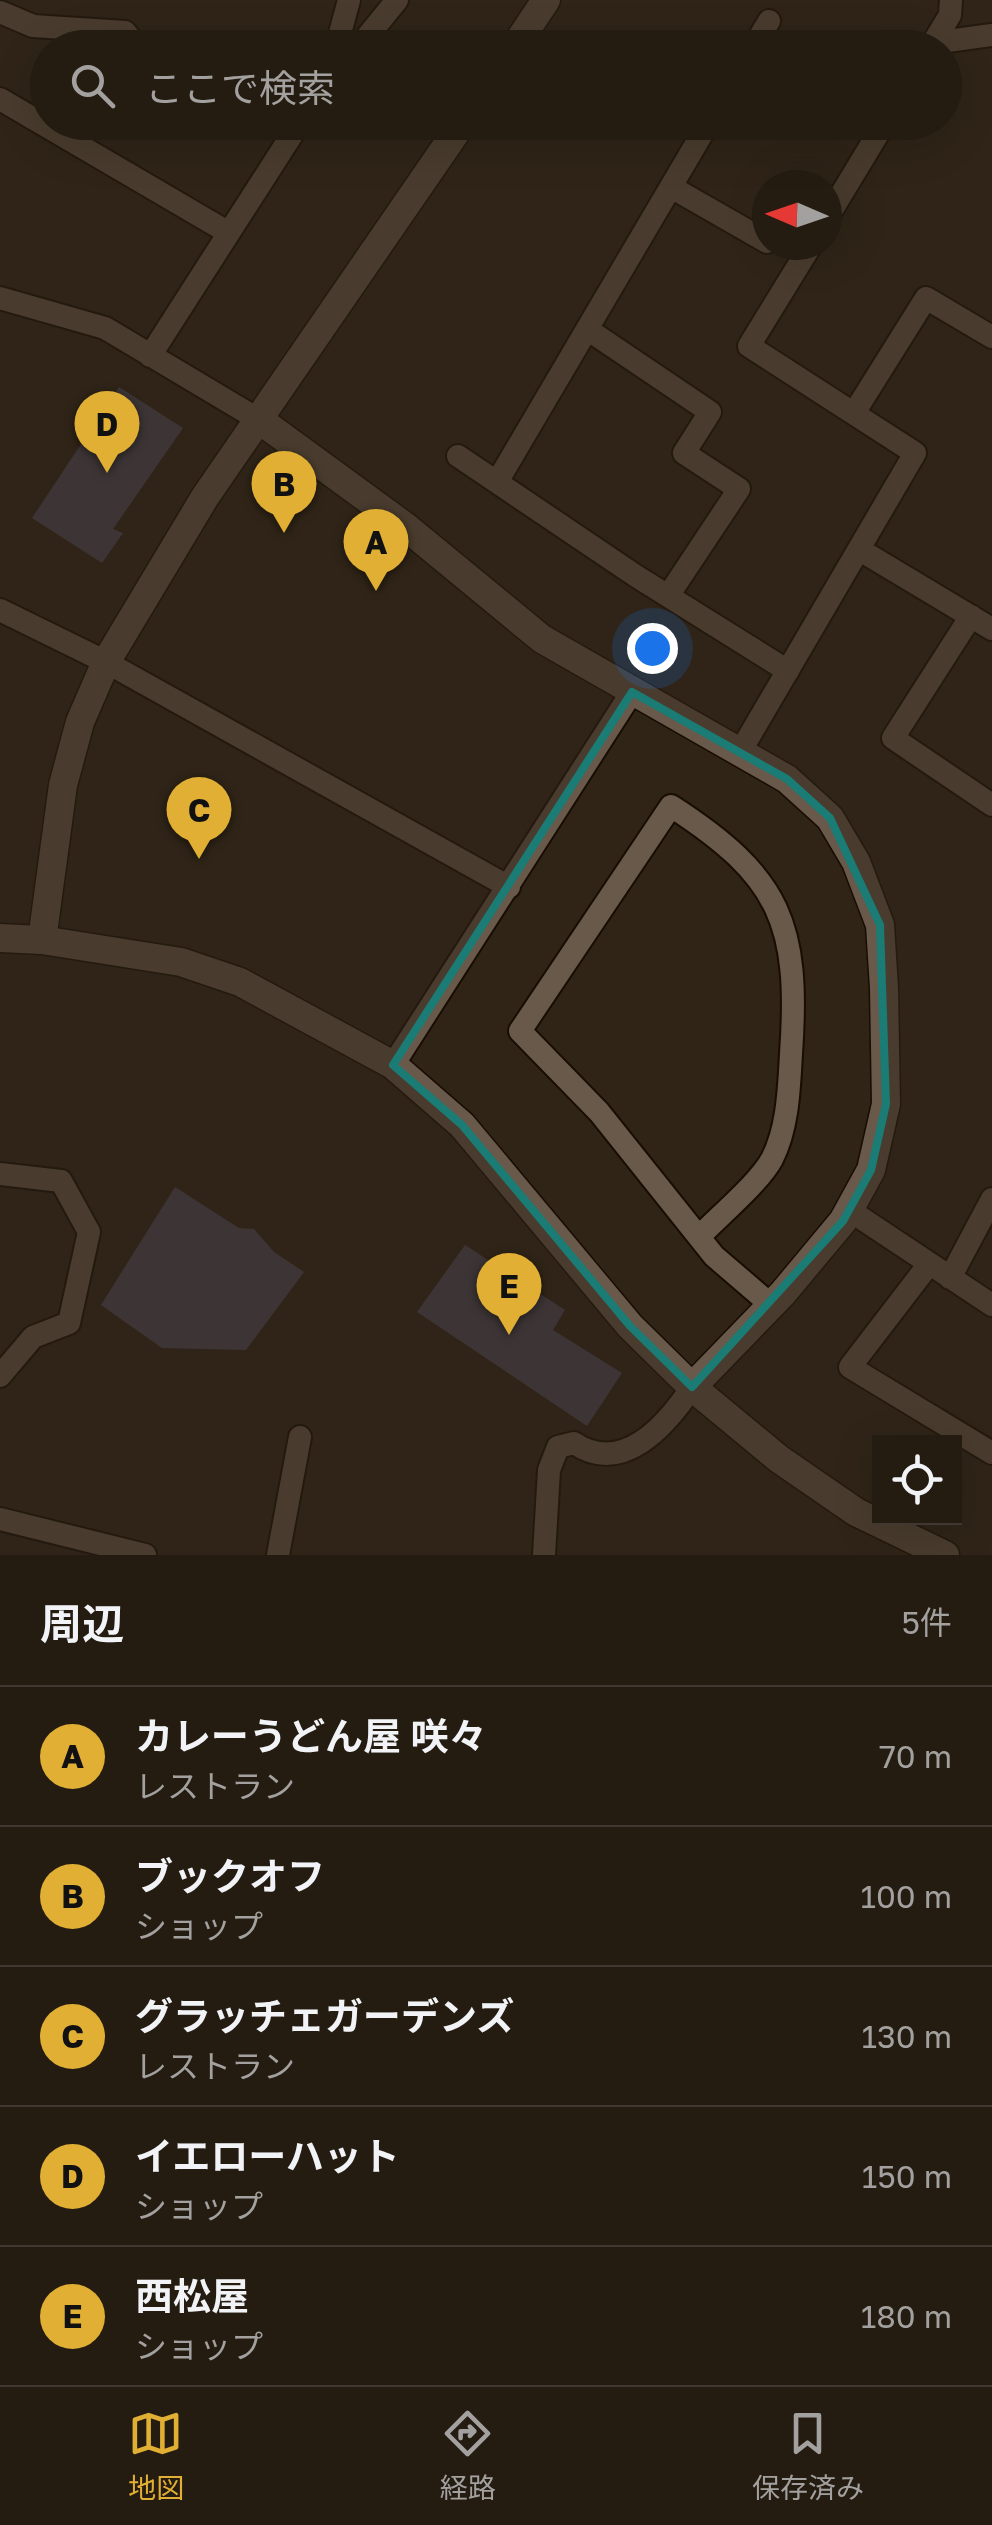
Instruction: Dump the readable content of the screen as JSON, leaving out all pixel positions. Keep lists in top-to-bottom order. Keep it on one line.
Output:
{"north":"left","page":{"search":"ここで検索","pins":["D","B","A","C","E"],"heading":["周辺","5件"],"list":[{"mark":"A","name":"カレーうどん屋 咲々","note":"レストラン","value":"70 m"},{"mark":"B","name":"ブックオフ","note":"ショップ","value":"100 m"},{"mark":"C","name":"グラッチェガーデンズ","note":"レストラン","value":"130 m"},{"mark":"D","name":"イエローハット","note":"ショップ","value":"150 m"},{"mark":"E","name":"西松屋","note":"ショップ","value":"180 m"}],"nav":["地図","経路","保存済み"]}}
